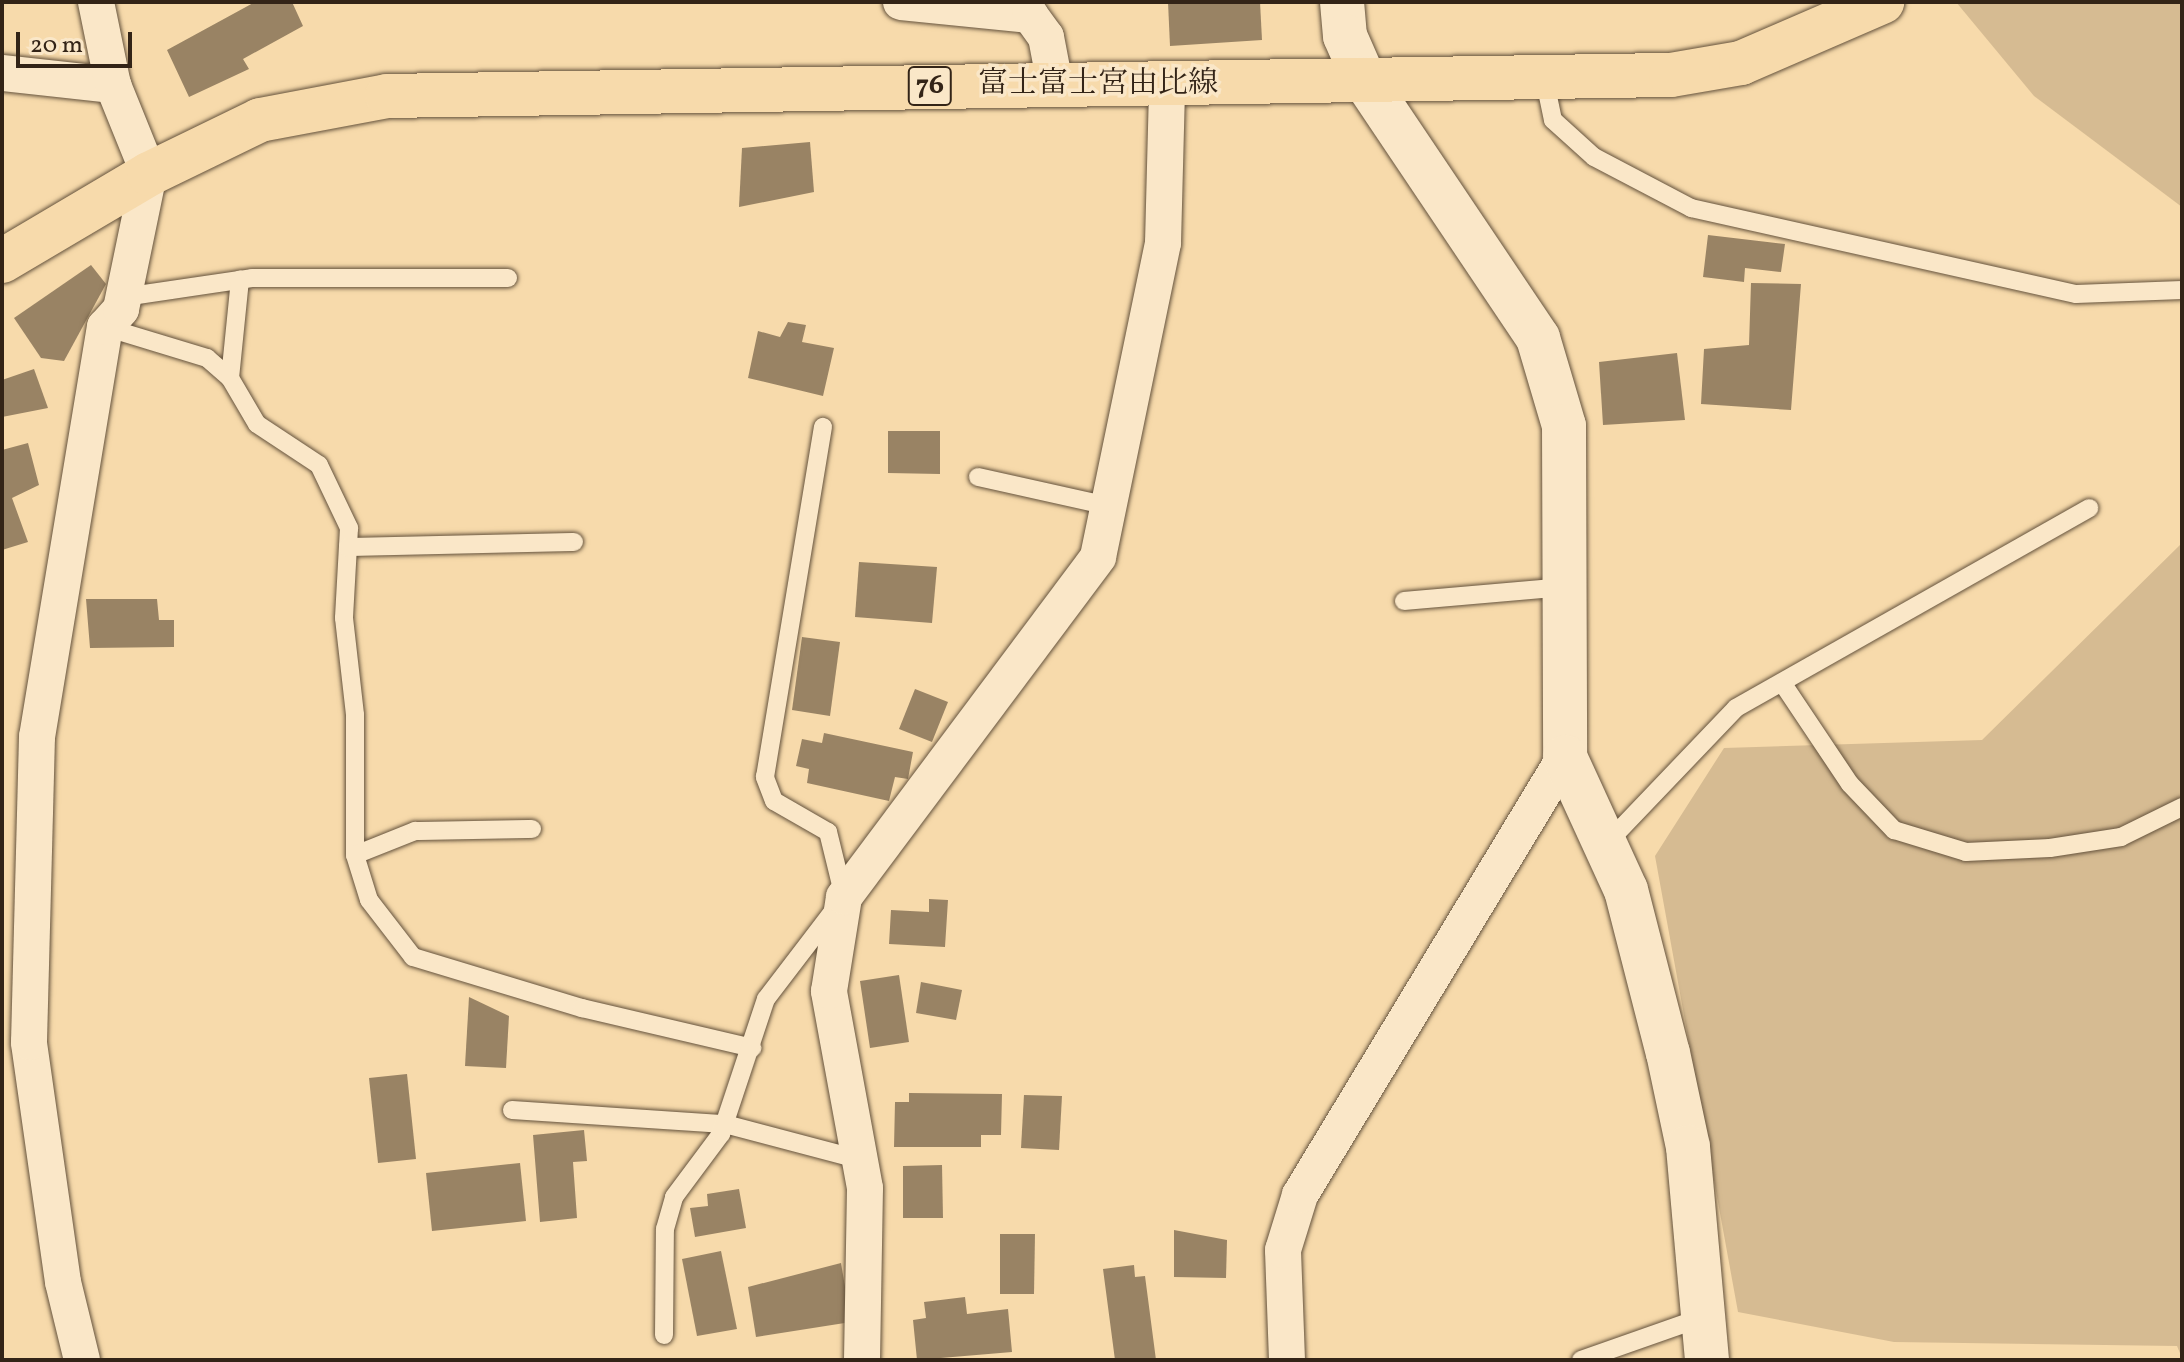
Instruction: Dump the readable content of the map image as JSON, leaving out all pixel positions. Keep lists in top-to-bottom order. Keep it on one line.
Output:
{"streets":{"main road":["富士富士宮由比線","76"]},"scale_bar":"20 m"}
